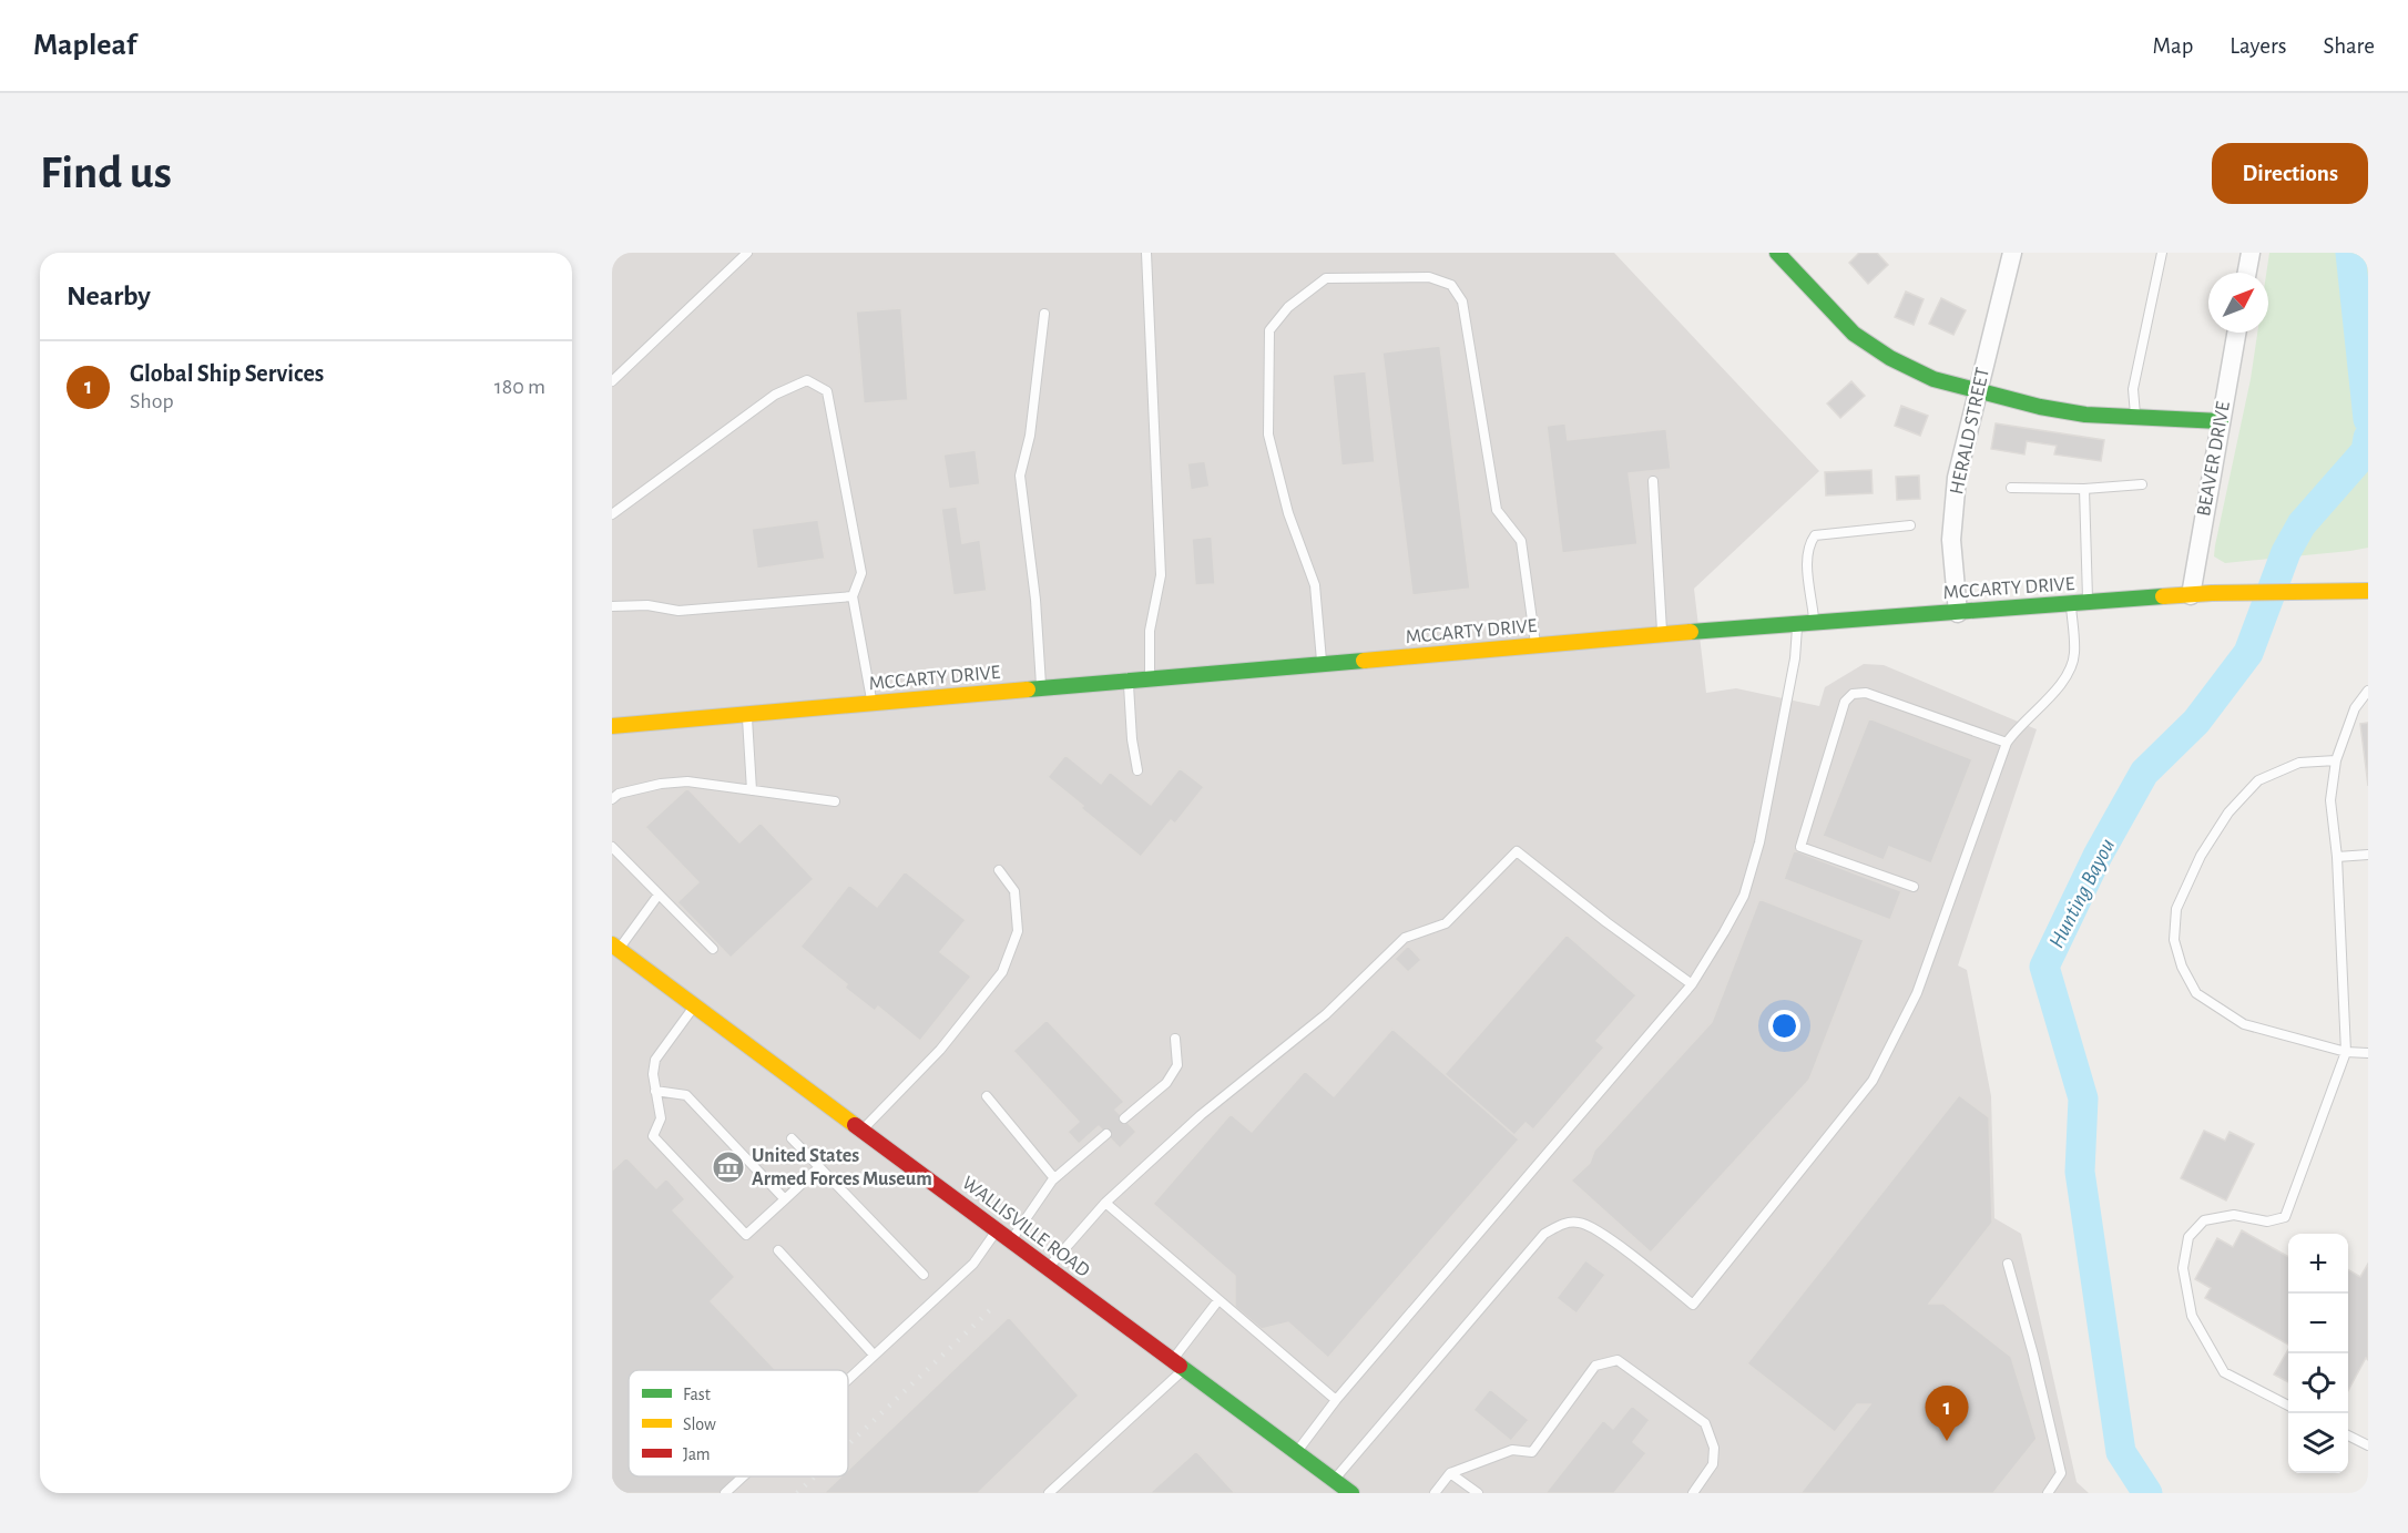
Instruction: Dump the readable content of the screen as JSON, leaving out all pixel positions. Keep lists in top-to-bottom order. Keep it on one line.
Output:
{"streets":{"main road":["MCCARTY DRIVE","WALLISVILLE ROAD"],"street":["HERALD STREET","BEAVER DRIVE"]},"crossings":[["HERALD STREET","MCCARTY DRIVE"],["BEAVER DRIVE","MCCARTY DRIVE"]],"water":["Hunting Bayou"],"places":{"museum":["United States Armed Forces Museum"]},"legend":["Fast","Slow","Jam"],"north":"top right","page":{"header":"Mapleaf","nav":["Map","Layers","Share"],"buttons":"Directions","title":"Find us","heading":"Nearby","list":[{"mark":"1","name":"Global Ship Services","note":"Shop","value":"180 m"}],"map_buttons":["+","−"],"pins":"1"}}
